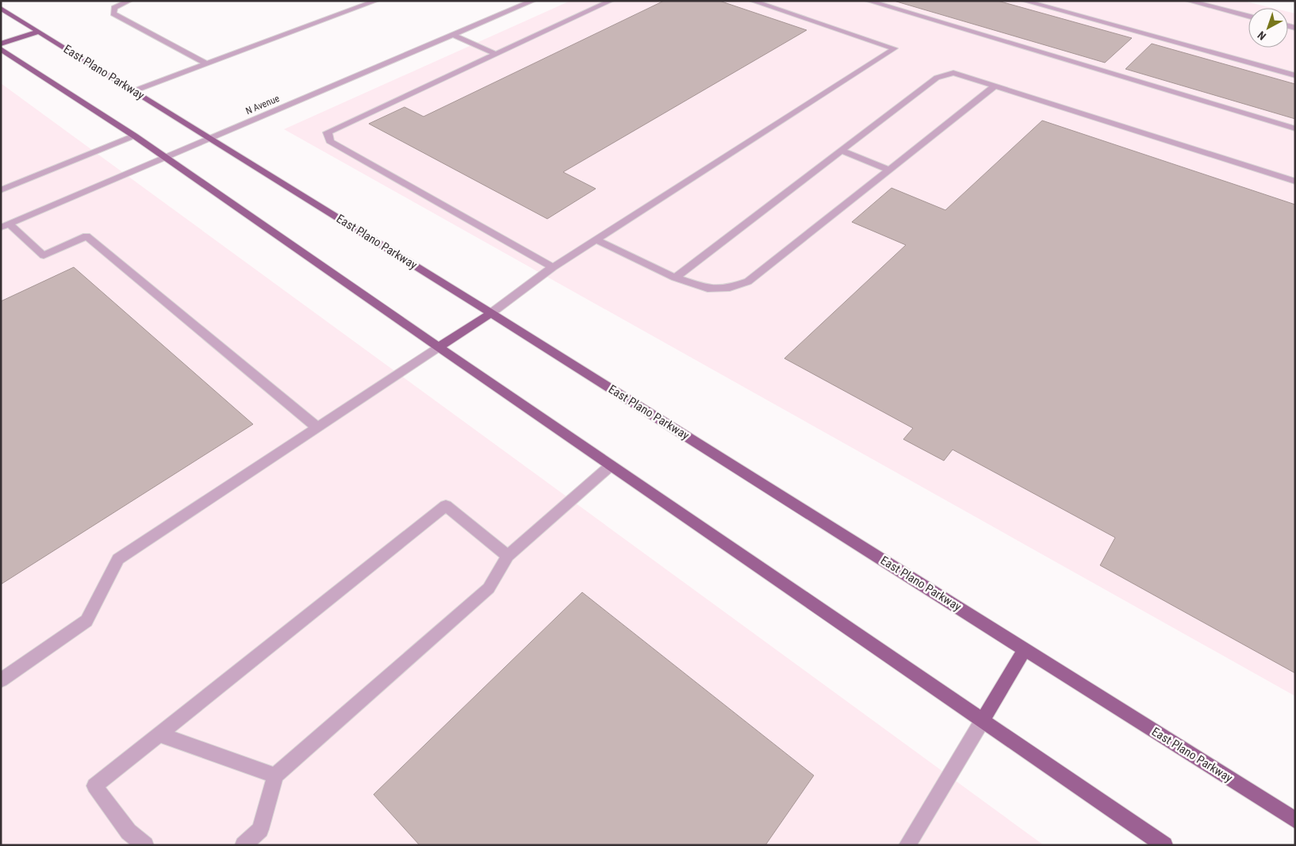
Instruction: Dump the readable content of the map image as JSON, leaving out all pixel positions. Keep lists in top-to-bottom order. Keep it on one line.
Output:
{"streets":{"main road":["East Plano Parkway"],"street":["N Avenue"]},"crossings":[["East Plano Parkway","N Avenue"]],"north":"bottom left"}
